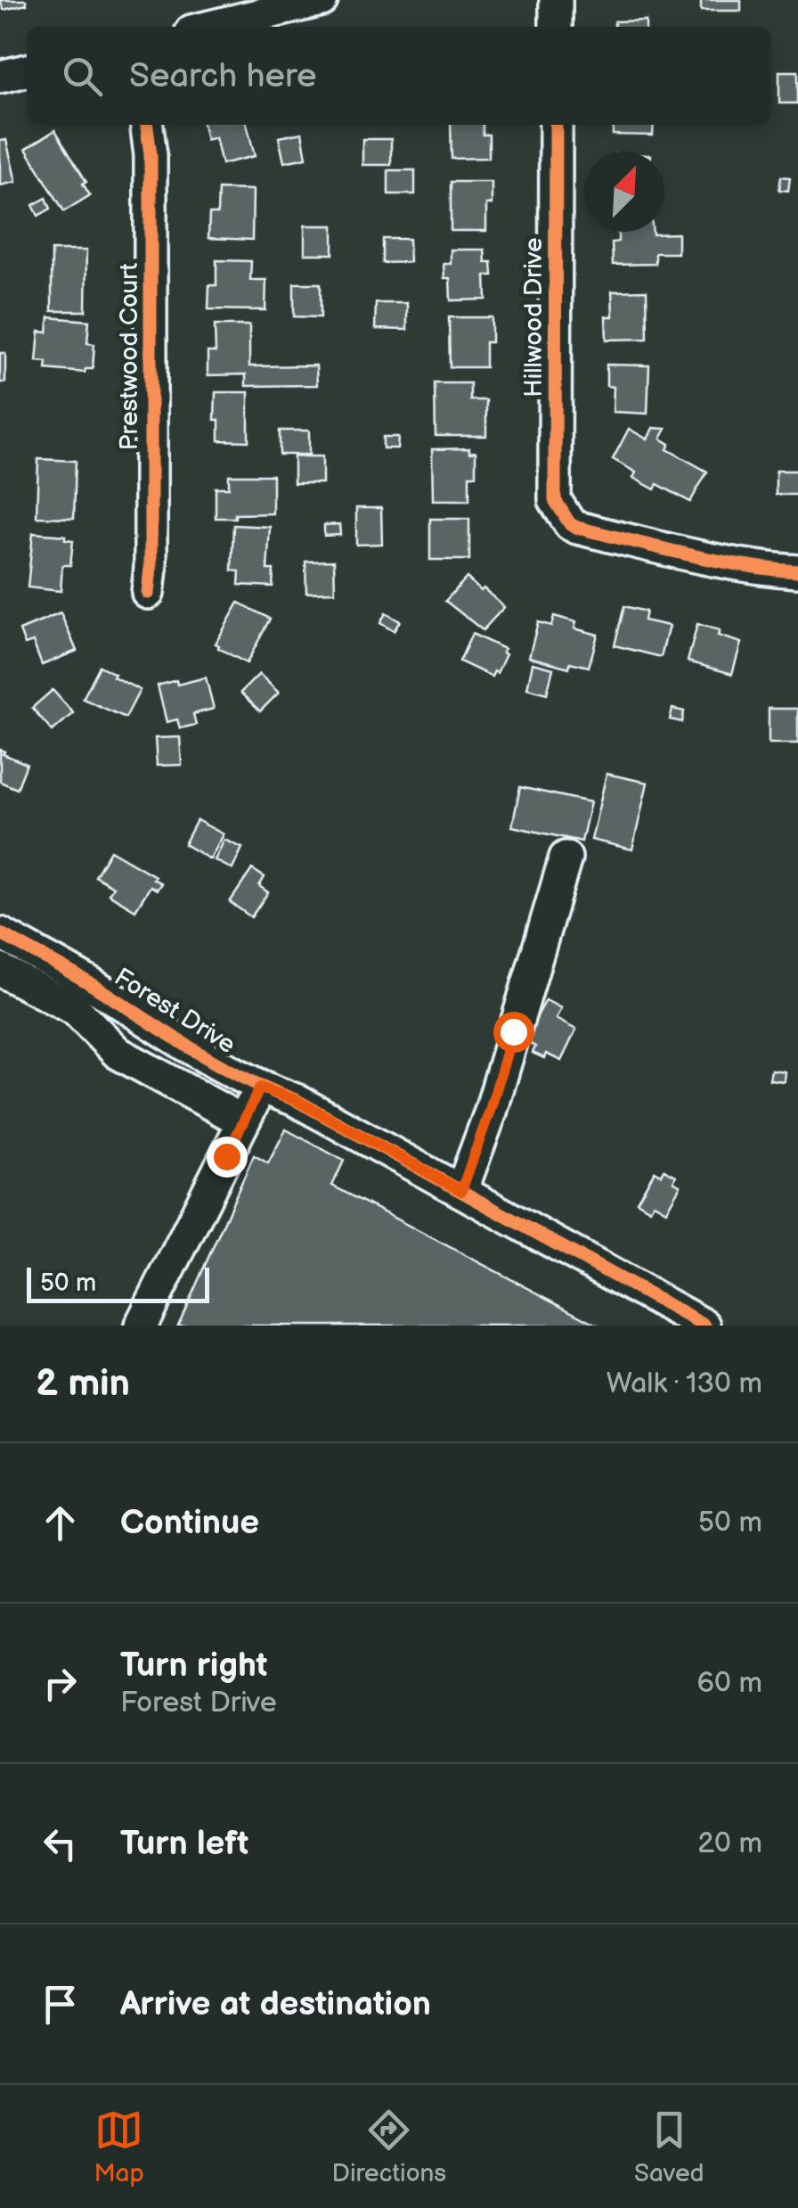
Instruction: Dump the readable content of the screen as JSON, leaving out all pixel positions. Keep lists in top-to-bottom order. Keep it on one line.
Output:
{"streets":{"street":["Hillwood Drive","Prestwood Court","Forest Drive"]},"scale_bar":"50 m","north":"top right","page":{"search":"Search here","scale":"50 m","heading":["2 min","Walk · 130 m"],"list":[["Continue","50 m"],["Turn right","Forest Drive","60 m"],["Turn left","20 m"],"Arrive at destination"],"nav":["Map","Directions","Saved"]}}
